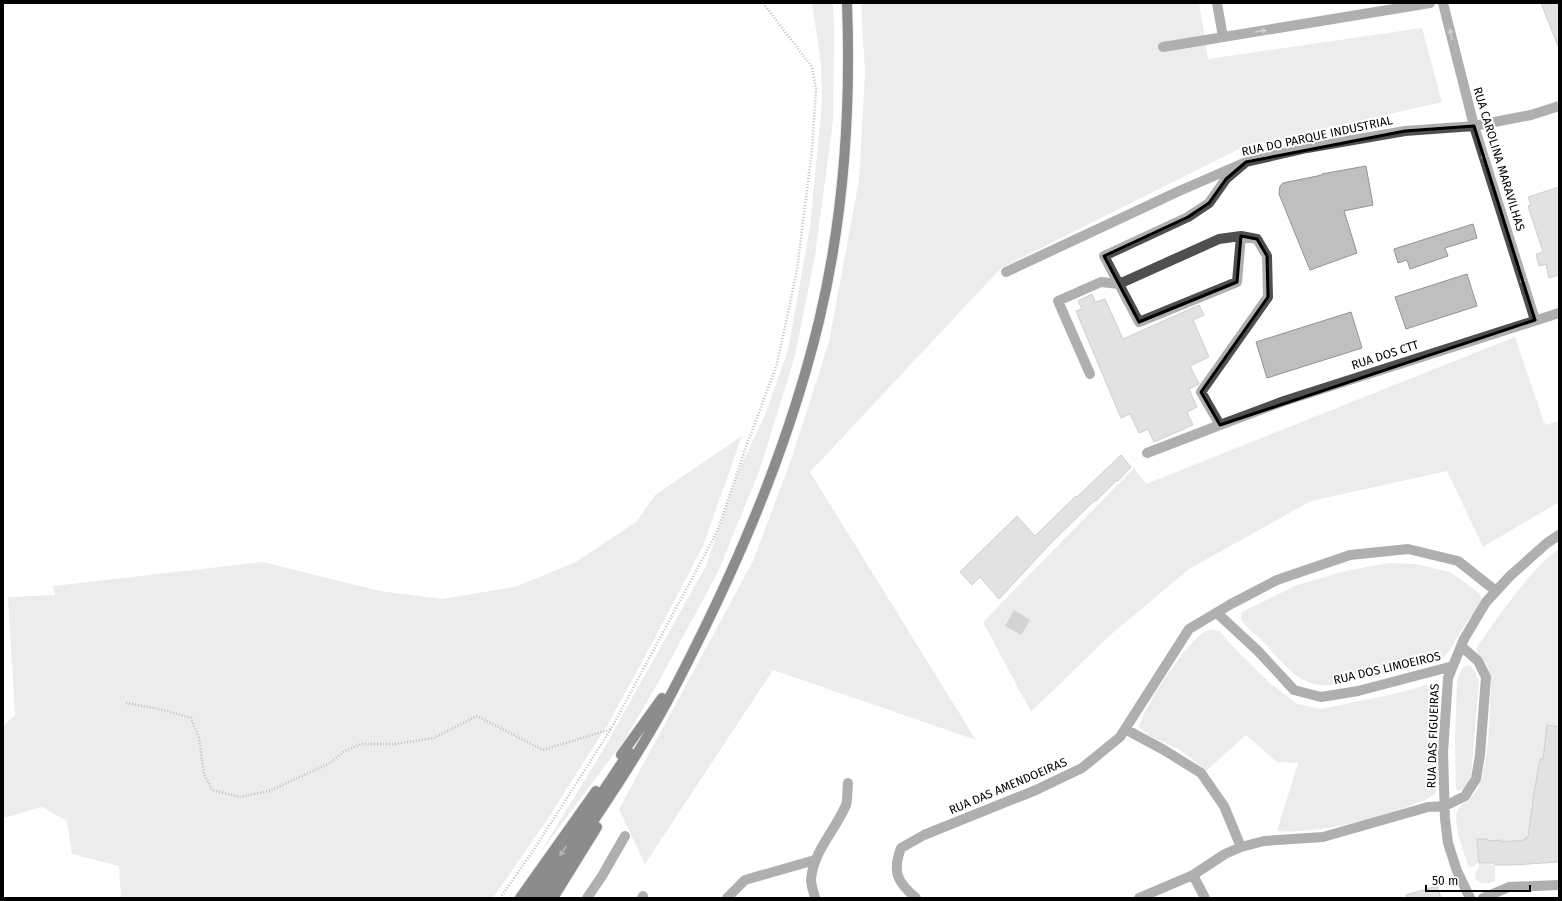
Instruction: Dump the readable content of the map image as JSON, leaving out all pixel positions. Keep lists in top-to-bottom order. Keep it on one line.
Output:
{"streets":{"street":["RUA DO PARQUE INDUSTRIAL","RUA CAROLINA MARAVILHAS","RUA DOS CTT","RUA DOS LIMOEIROS","RUA DAS FIGUEIRAS","RUA DAS AMENDOEIRAS"]},"crossings":[["RUA DO PARQUE INDUSTRIAL","RUA CAROLINA MARAVILHAS"],["RUA CAROLINA MARAVILHAS","RUA DOS CTT"],["RUA DOS LIMOEIROS","RUA DAS FIGUEIRAS"],["RUA DOS LIMOEIROS","RUA DAS AMENDOEIRAS"],["RUA DAS FIGUEIRAS","RUA DAS AMENDOEIRAS"]],"one_way":["RUA CAROLINA MARAVILHAS"],"scale_bar":"50 m"}
